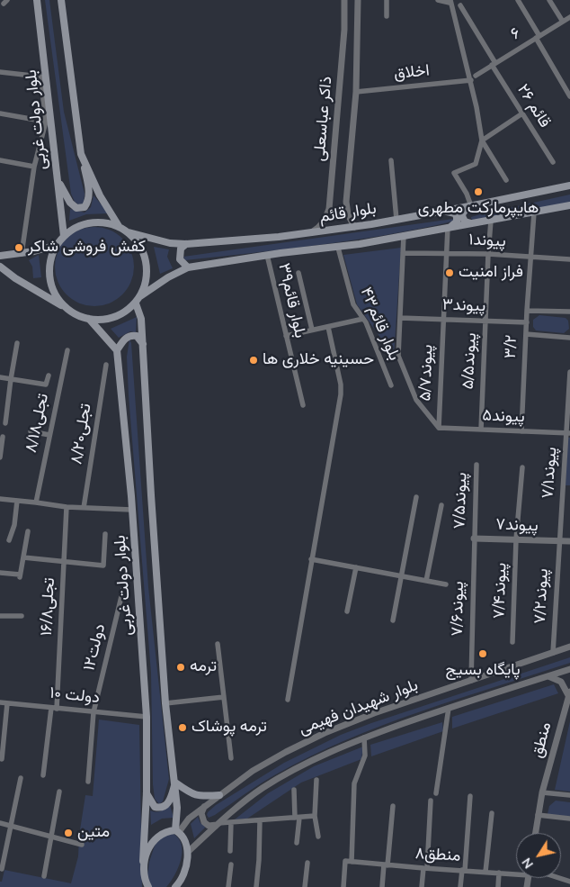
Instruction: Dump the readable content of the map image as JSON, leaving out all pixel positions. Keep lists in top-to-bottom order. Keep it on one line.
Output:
{"streets":{"main road":["بلوار دولت غربی","بلوار قائم"],"street":["۶","اخلاق","قائم ۲۶","ذاکر عباسعلی","پیوند۱","بلوار قائم۳۹","پیوند۳","بلوار قائم۴۳","۳/۲","پیوند۵/۵","پیوند۵/۷","پیوند۵","تجلی۸/۱۸","تجلی۸/۲۰","پیوند۷/۱","پیوند۷/۵","پیوند۷","پیوند۷/۴","پیوند۷/۲","تجلی۱۶/۸","پیوند۷/۶","۱۲دولت","۱۰ دولت","بلوار شهیدان فهیمی","منطق","منطق۸"]},"crossings":[["۶","قائم ۲۶"],["اخلاق","ذاکر عباسعلی"],["ذاکر عباسعلی","بلوار قائم"],["بلوار دولت غربی","بلوار قائم"],["بلوار دولت غربی","۱۰ دولت"],["بلوار دولت غربی","بلوار شهیدان فهیمی"],["بلوار قائم","بلوار قائم۳۹"],["بلوار قائم","بلوار قائم۴۳"],["بلوار قائم","۳/۲"],["بلوار قائم","پیوند۵/۵"],["بلوار قائم","پیوند۵/۷"],["پیوند۱","۳/۲"],["پیوند۱","پیوند۵/۵"],["پیوند۱","پیوند۵/۷"],["پیوند۳","۳/۲"],["پیوند۳","پیوند۵/۵"],["پیوند۳","پیوند۵/۷"],["۳/۲","پیوند۵"],["پیوند۵/۵","پیوند۵"],["پیوند۵/۷","پیوند۵"],["پیوند۵","پیوند۷/۱"],["پیوند۷/۱","پیوند۷"],["پیوند۷/۱","پیوند۷/۲"],["پیوند۷/۵","پیوند۷"],["پیوند۷/۵","پیوند۷/۶"],["پیوند۷","پیوند۷/۴"],["پیوند۷","پیوند۷/۲"],["پیوند۷","پیوند۷/۶"],["پیوند۷/۲","بلوار شهیدان فهیمی"],["تجلی۱۶/۸","۱۰ دولت"],["پیوند۷/۶","بلوار شهیدان فهیمی"],["۱۲دولت","۱۰ دولت"]],"places":["هایپرمارکت مطهری","کفش فروشی شاکر","فراز امنیت","حسینیه خلاری ها","پایگاه بسیج","ترمه","ترمه پوشاک","متین"],"north":"bottom left"}
